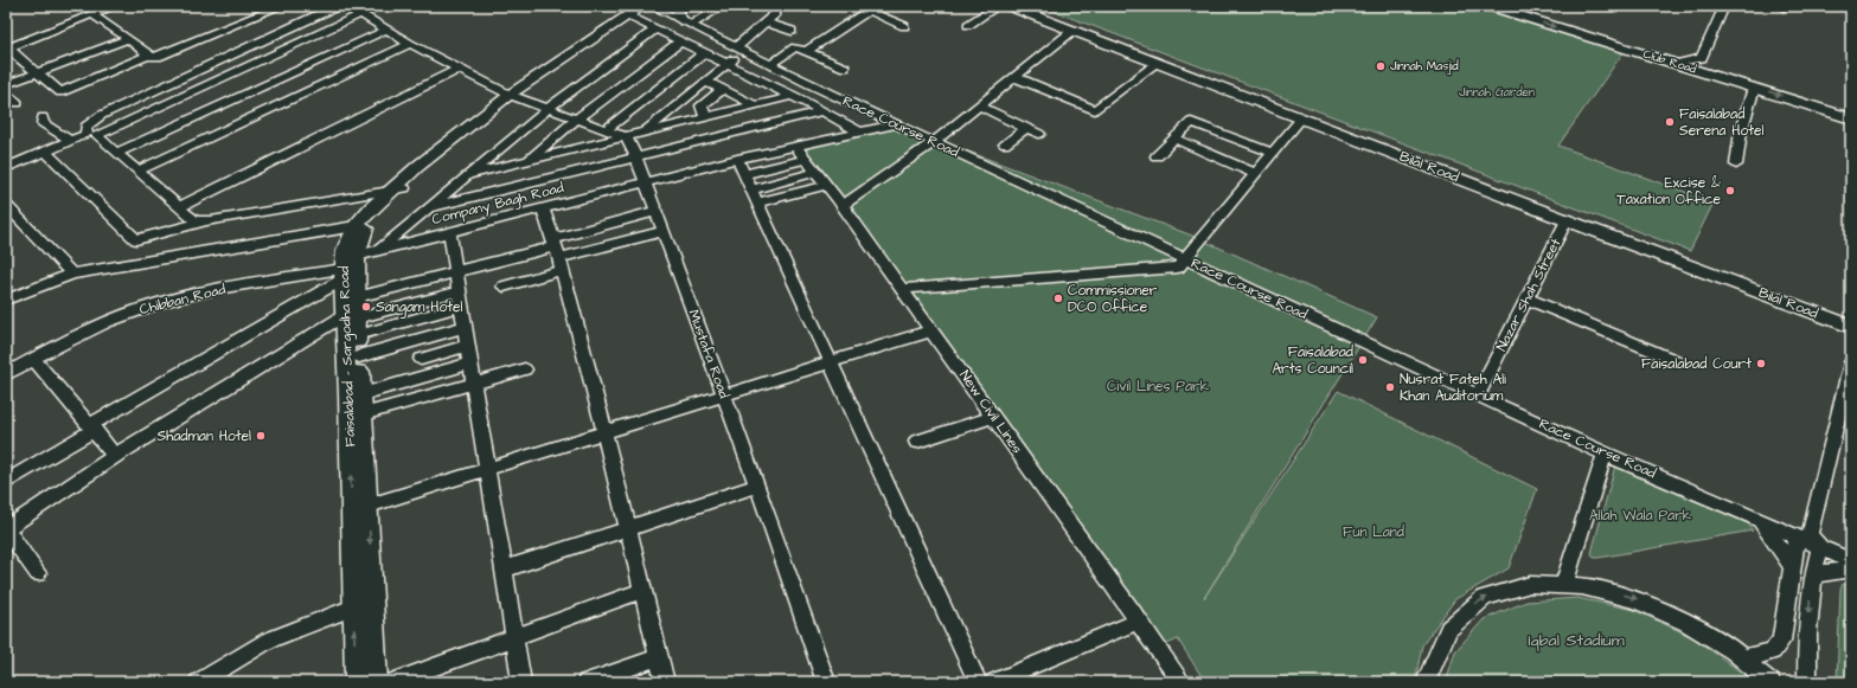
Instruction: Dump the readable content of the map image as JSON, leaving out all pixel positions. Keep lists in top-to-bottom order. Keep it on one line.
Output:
{"streets":{"main road":["Club Road","Bilal Road","Faisalabad - Sargodha Road"],"street":["Race Course Road","Company Bagh Road","Nazar Shah Street","Chibban Road","Mustafa Road","New Civil Lines"]},"crossings":[["Race Course Road","Company Bagh Road"],["Race Course Road","Nazar Shah Street"],["Race Course Road","Faisalabad - Sargodha Road"],["Bilal Road","Nazar Shah Street"],["Company Bagh Road","Mustafa Road"],["Company Bagh Road","Faisalabad - Sargodha Road"],["Company Bagh Road","New Civil Lines"],["Chibban Road","Faisalabad - Sargodha Road"]],"one_way":["Club Road"],"parks":["Jinnah Garden","Civil Lines Park","Allah Wala Park","Fun Land","Iqbal Stadium"],"places":["Jinnah Masjid","Faisalabad Serena Hotel","Excise & Taxation Office","Commissioner DCO Office","Sangam Hotel","Faisalabad Arts Council","Faisalabad Court","Nusrat Fateh Ali Khan Auditorium","Shadman Hotel"]}
